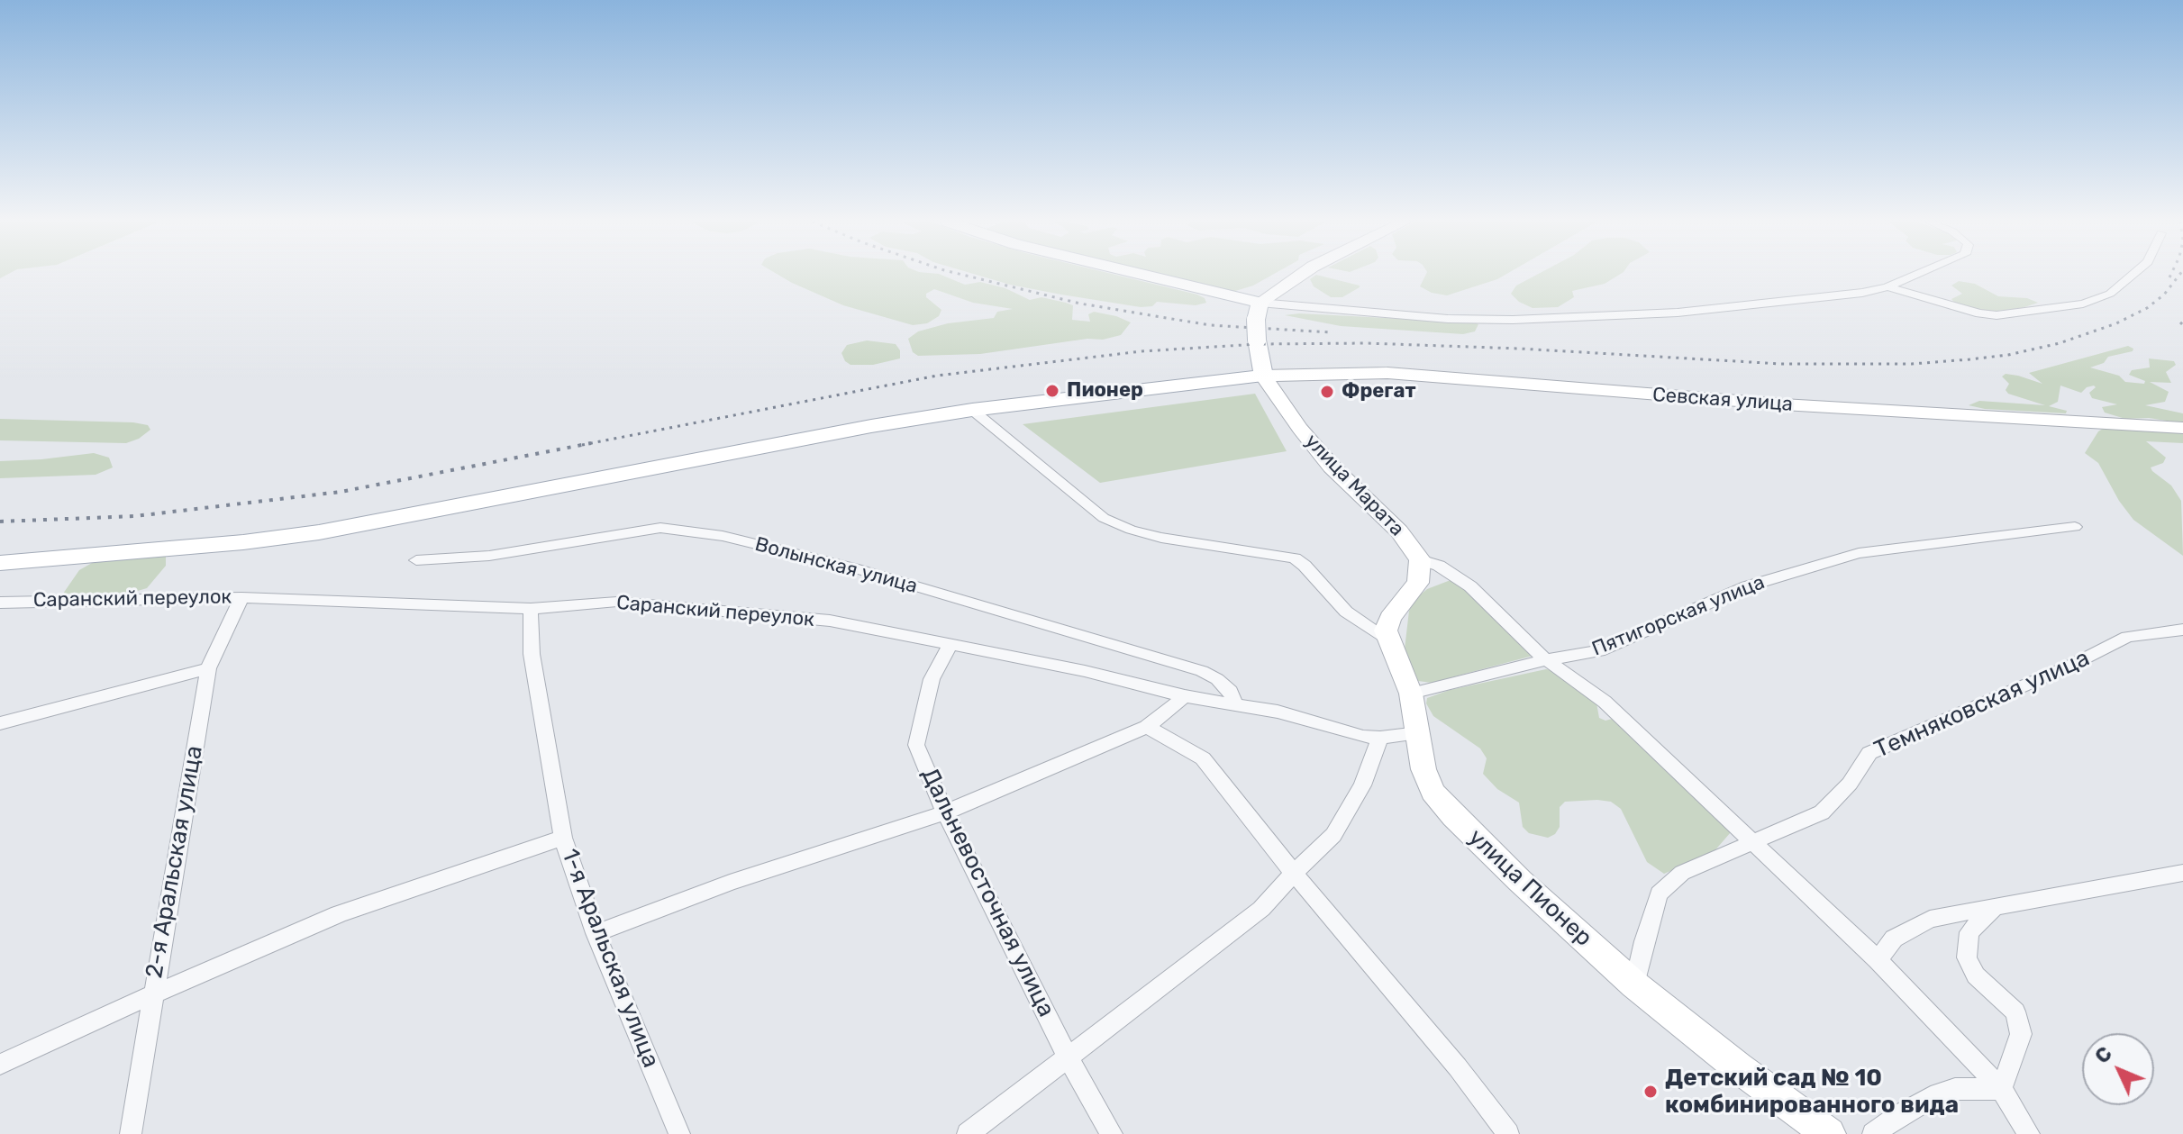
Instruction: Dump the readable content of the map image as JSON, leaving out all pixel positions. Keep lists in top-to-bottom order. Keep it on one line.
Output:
{"streets":{"street":["Севская улица","улица Марата","Волынская улица","Саранский переулок","Пятигорская улица","Темняковская улица","2-я Аральская улица","улица Пионер","Дальневосточная улица","1-я Аральская улица"]},"crossings":[["Севская улица","улица Марата"],["Волынская улица","Саранский переулок"],["Саранский переулок","2-я Аральская улица"],["Саранский переулок","улица Пионер"],["Саранский переулок","Дальневосточная улица"],["Саранский переулок","1-я Аральская улица"],["Пятигорская улица","улица Пионер"],["Темняковская улица","улица Пионер"]],"places":["Пионер","Фрегат","Детский сад № 10 комбинированного вида"],"north":"top left"}
